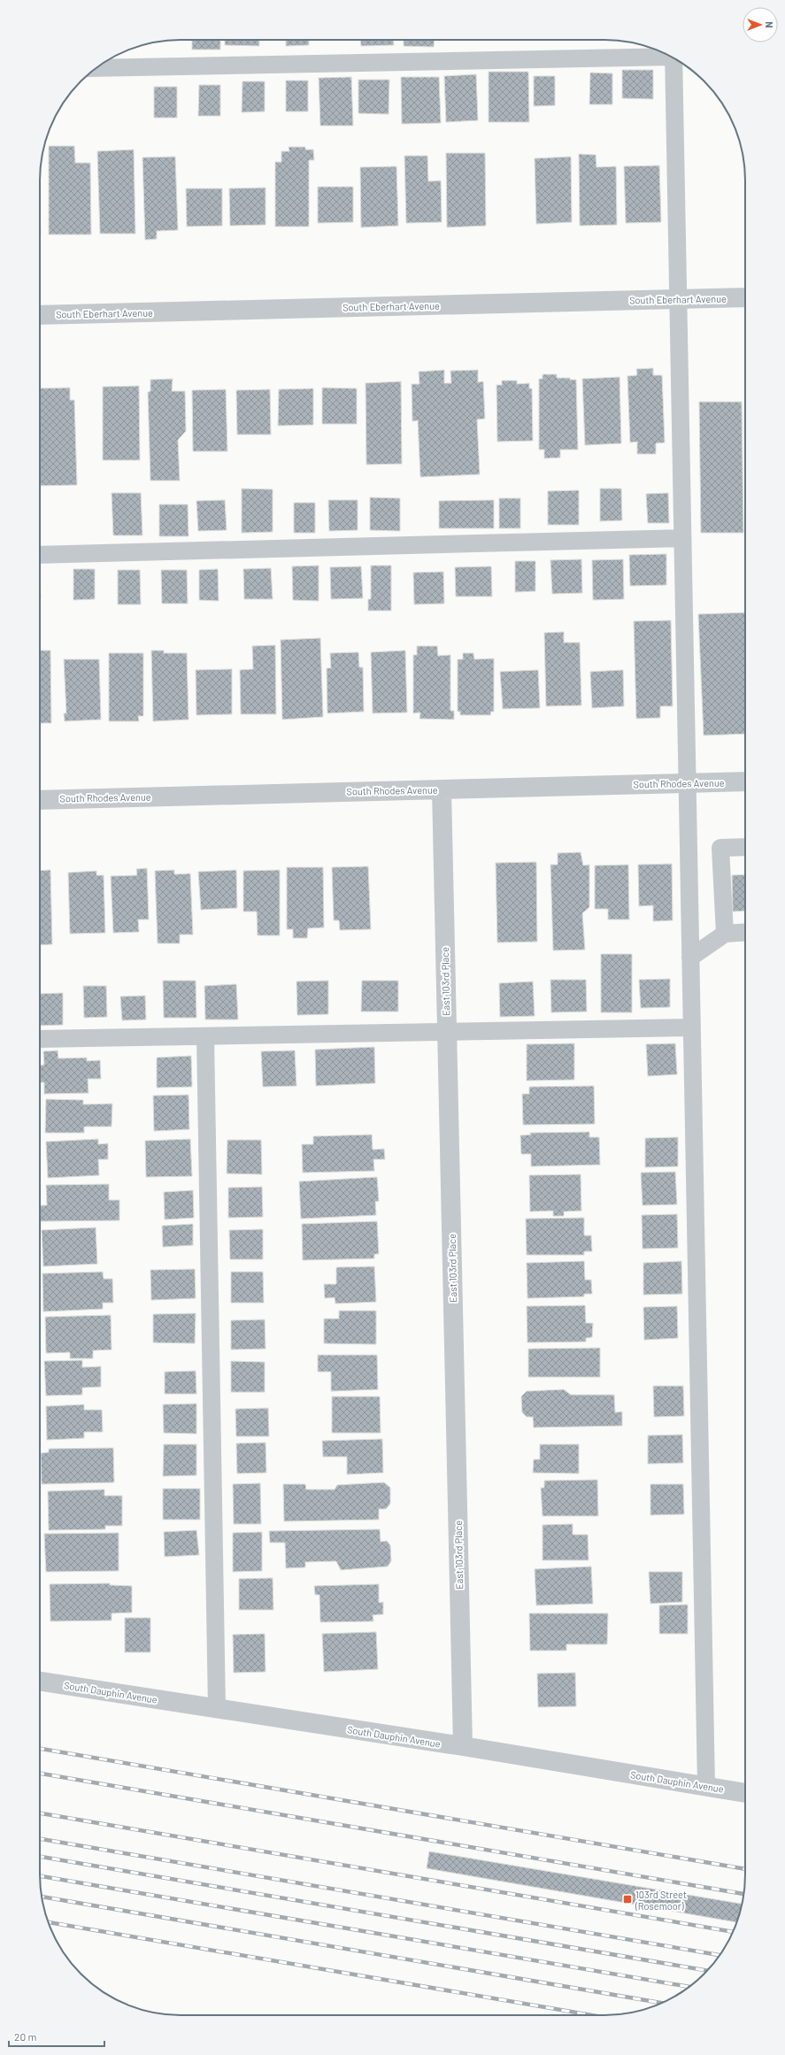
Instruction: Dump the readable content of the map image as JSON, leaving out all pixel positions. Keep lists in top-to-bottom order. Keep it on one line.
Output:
{"streets":{"street":["South Eberhart Avenue","South Rhodes Avenue","East 103rd Place","South Dauphin Avenue"]},"crossings":[["South Rhodes Avenue","East 103rd Place"],["East 103rd Place","South Dauphin Avenue"]],"places":{"transit":["103rd Street (Rosemoor)"]},"scale_bar":"20 m","north":"right"}
